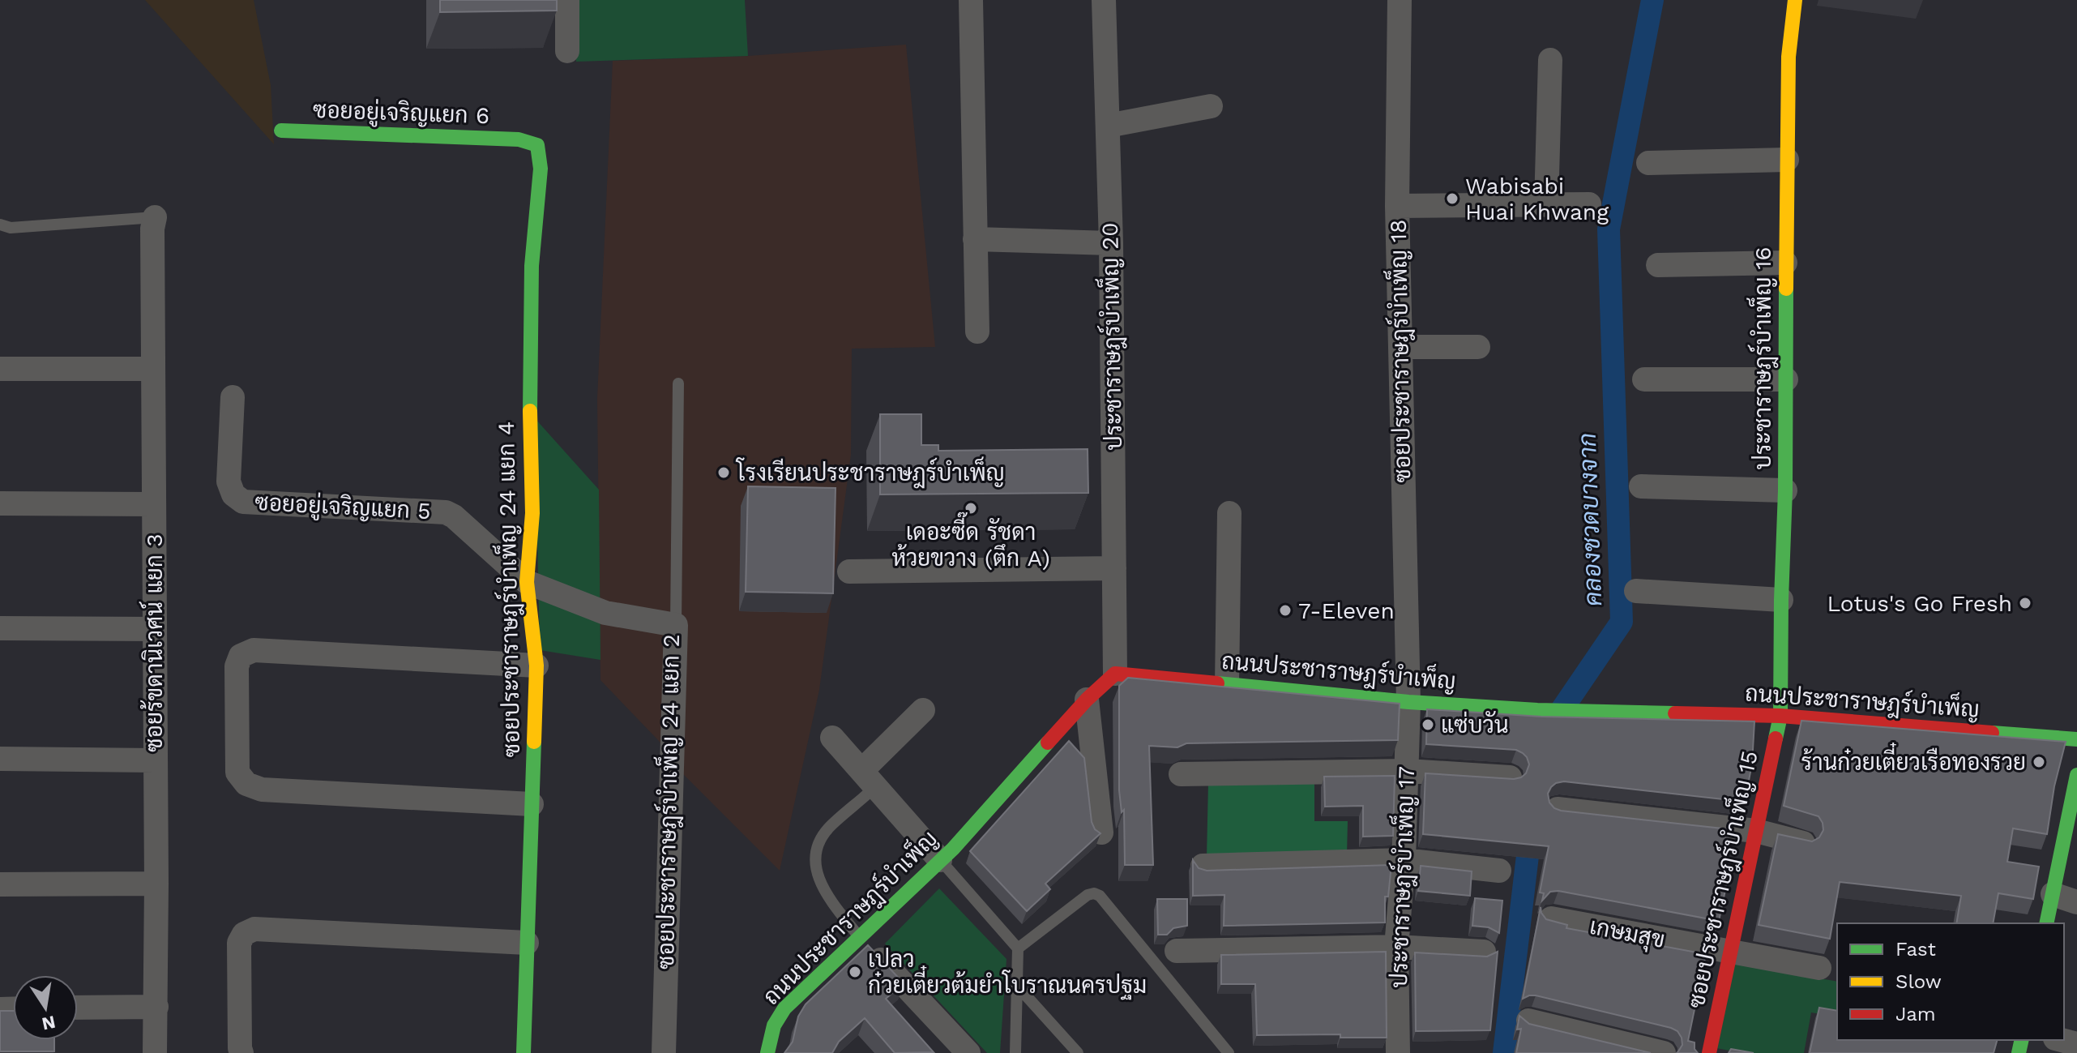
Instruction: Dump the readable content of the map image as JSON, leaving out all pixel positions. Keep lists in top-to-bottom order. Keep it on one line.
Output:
{"streets":{"street":["ซอยอยู่เจริญแยก 6","ประชาราษฎร์บำเพ็ญ 20","ซอยประชาราษฎร์บำเพ็ญ 18","ประชาราษฎร์บำเพ็ญ 16","ซอยอยู่เจริญแยก 5","ซอยประชาราษฎร์บำเพ็ญ 24 แยก 4","ซอยร้ขดานิเวศน์ แยก 3","ถนนประชาราษฎร์บำเพ็ญ","ซอยประชาราษฎร์บำเพ็ญ 24 แยก 2","ประชาราษฎร์บำเพ็ญ 17","ซอยประชาราษฎร์บำเพ็ญ 15","เกษมสุข"]},"crossings":[["ซอยอยู่เจริญแยก 6","ซอยประชาราษฎร์บำเพ็ญ 24 แยก 4"],["ประชาราษฎร์บำเพ็ญ 20","ถนนประชาราษฎร์บำเพ็ญ"],["ซอยประชาราษฎร์บำเพ็ญ 18","ถนนประชาราษฎร์บำเพ็ญ"],["ซอยประชาราษฎร์บำเพ็ญ 18","ประชาราษฎร์บำเพ็ญ 17"],["ประชาราษฎร์บำเพ็ญ 16","ถนนประชาราษฎร์บำเพ็ญ"],["ประชาราษฎร์บำเพ็ญ 16","ซอยประชาราษฎร์บำเพ็ญ 15"],["ซอยอยู่เจริญแยก 5","ซอยประชาราษฎร์บำเพ็ญ 24 แยก 4"],["ซอยอยู่เจริญแยก 5","ซอยประชาราษฎร์บำเพ็ญ 24 แยก 2"],["ซอยประชาราษฎร์บำเพ็ญ 24 แยก 4","ซอยประชาราษฎร์บำเพ็ญ 24 แยก 2"],["ถนนประชาราษฎร์บำเพ็ญ","ประชาราษฎร์บำเพ็ญ 17"],["ถนนประชาราษฎร์บำเพ็ญ","ซอยประชาราษฎร์บำเพ็ญ 15"],["ซอยประชาราษฎร์บำเพ็ญ 15","เกษมสุข"]],"water":["คลองชวดบางจาก"],"places":["Wabisabi Huai Khwang","โรงเรียนประชาราษฎร์บำเพ็ญ","เดอะซี๊ด รัชดา ห้วยขวาง (ตึก A)","Lotus's Go Fresh","7-Eleven","แซ่บวัน","ร้านก๋วยเตี๋ยวเรือทองรวย","เปลว ก๋วยเตี๋ยวต้มยำโบราณนครปฐม"],"legend":["Fast","Slow","Jam"],"north":"bottom"}
